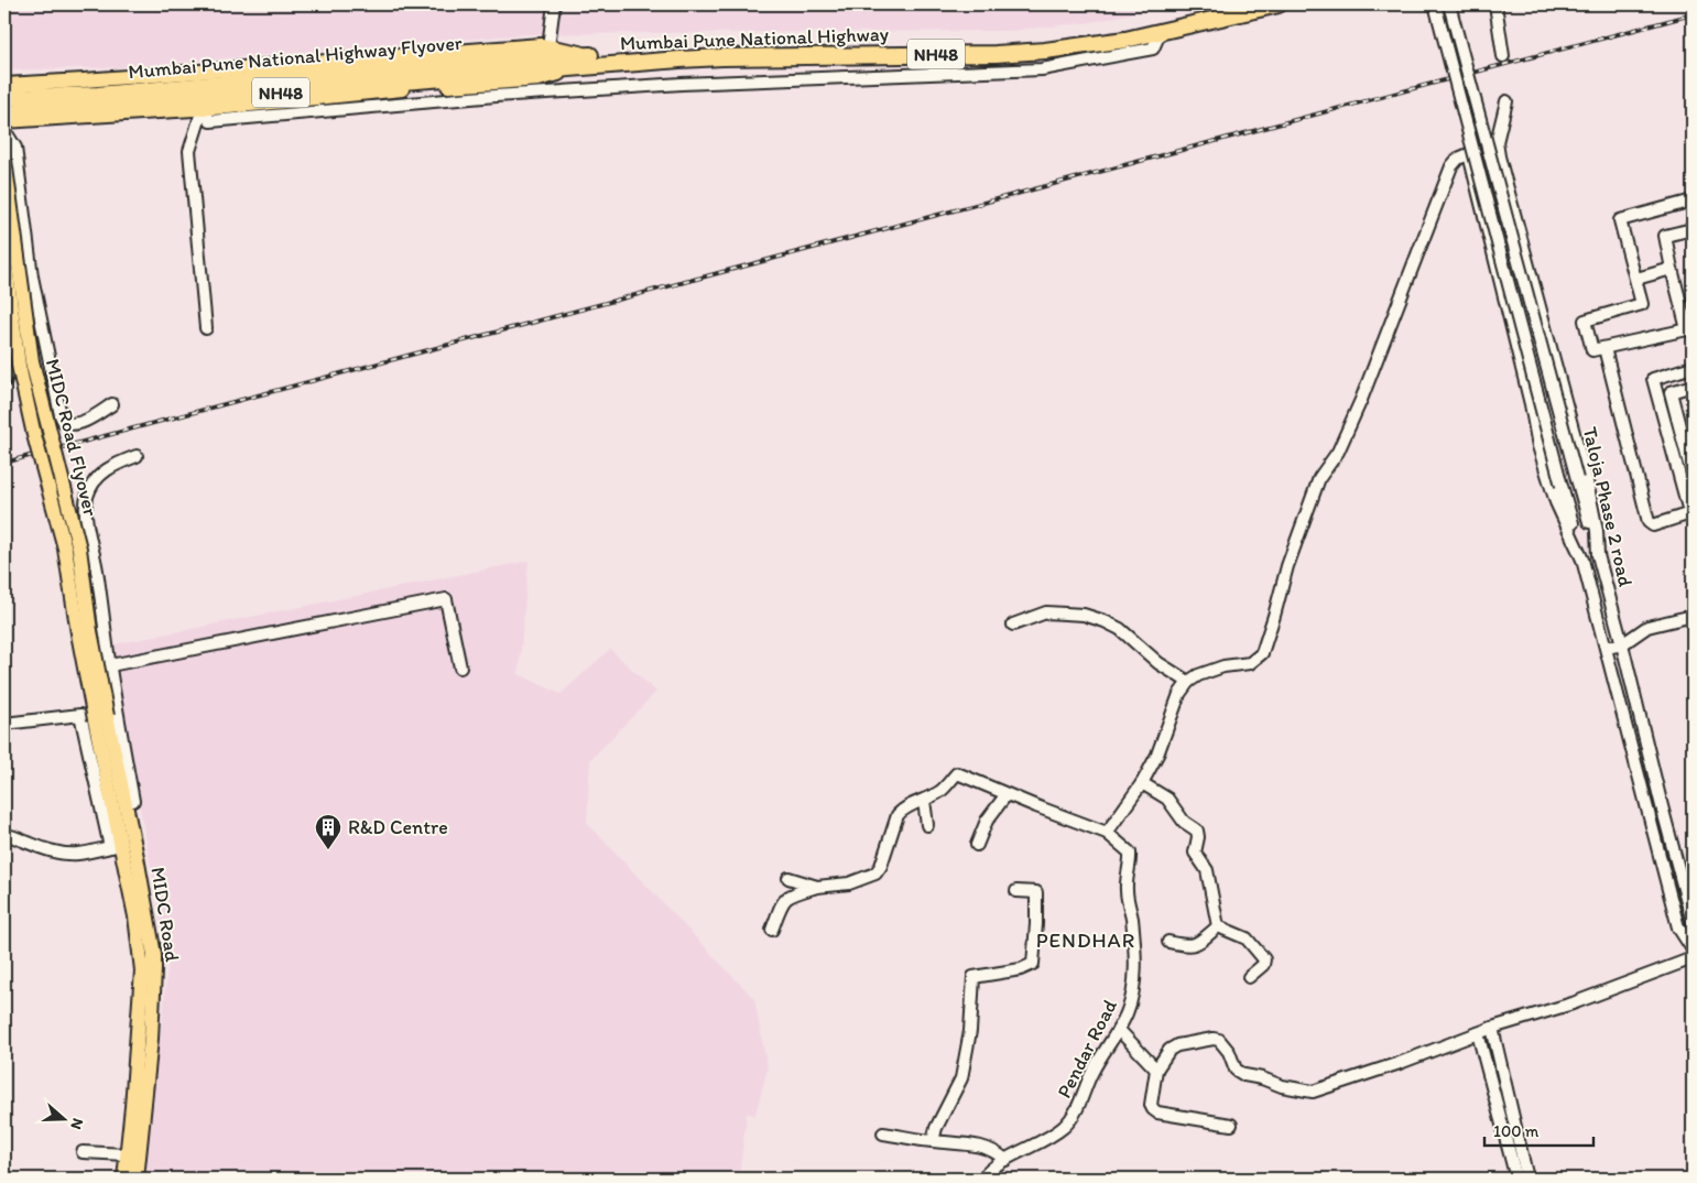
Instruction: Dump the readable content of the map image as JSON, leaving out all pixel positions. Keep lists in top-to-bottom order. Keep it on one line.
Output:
{"streets":{"highway":["Mumbai Pune National Highway","NH48","Mumbai Pune National Highway Flyover"],"main road":["MIDC Road Flyover","MIDC Road"],"street":["Taloja Phase 2 road","Pendar Road"]},"crossings":[["Mumbai Pune National Highway","Mumbai Pune National Highway Flyover"],["MIDC Road Flyover","MIDC Road"]],"districts":["PENDHAR"],"places":{"building":["R&D Centre"]},"scale_bar":"100 m","north":"right"}
